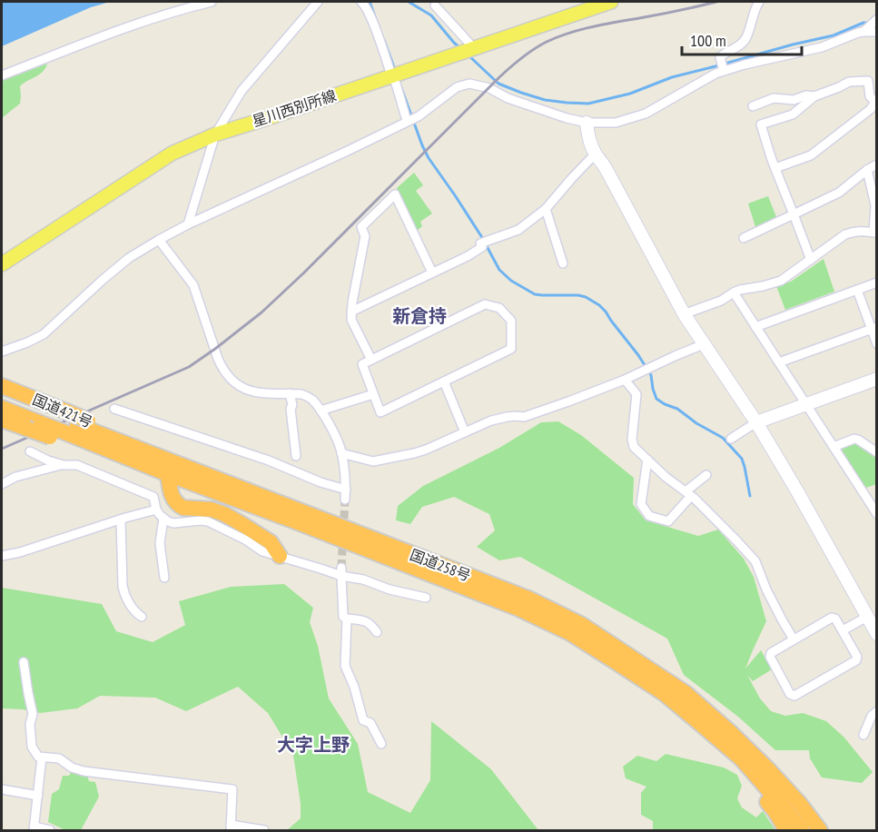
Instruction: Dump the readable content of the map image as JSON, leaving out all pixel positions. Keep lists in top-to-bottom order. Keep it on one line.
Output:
{"streets":{"highway":["国道421号","国道258号"],"main road":["星川西別所線"]},"crossings":[["国道421号","国道258号"]],"districts":["新倉持","大字上野"],"scale_bar":"100 m"}
